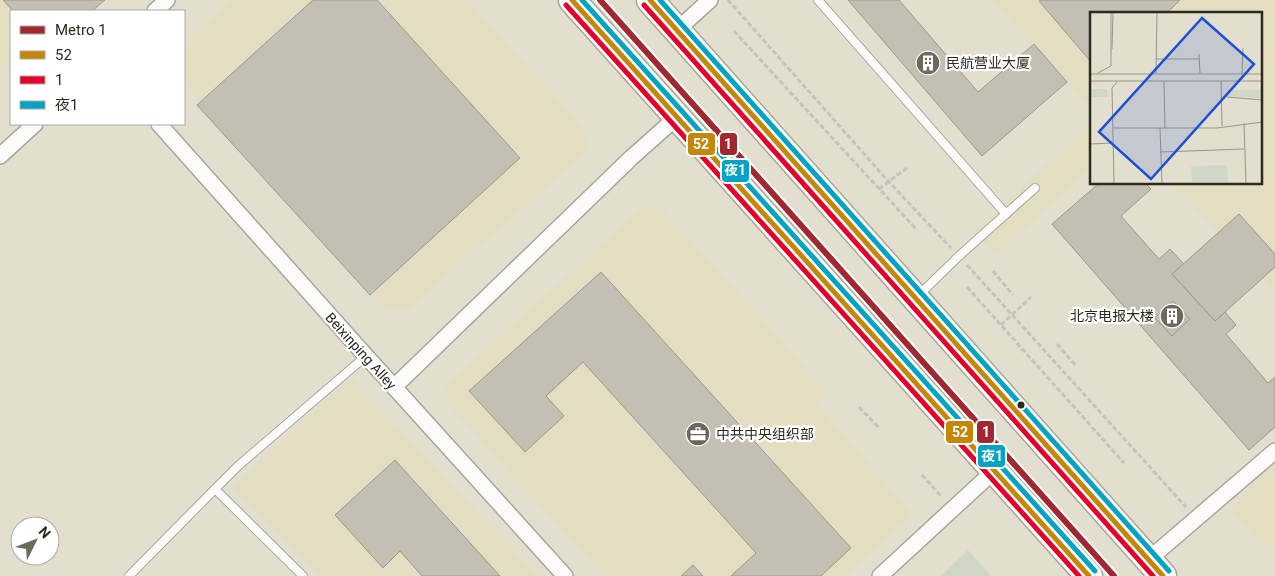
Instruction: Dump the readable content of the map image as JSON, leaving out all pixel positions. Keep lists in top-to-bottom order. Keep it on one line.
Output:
{"streets":{"street":["Beixinping Alley"]},"places":{"building":["民航营业大厦","北京电报大楼"],"office":["中共中央组织部"]},"lines":["metro line 1","transit line 52","transit line 夜1","transit line 1"],"legend":["Metro 1","52","1","夜1"],"north":"top right"}
